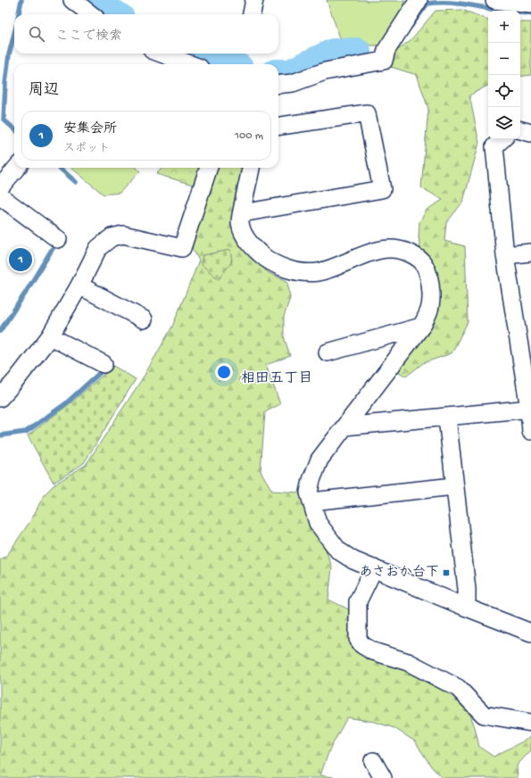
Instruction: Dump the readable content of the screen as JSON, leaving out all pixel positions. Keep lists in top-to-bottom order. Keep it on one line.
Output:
{"districts":["相田五丁目"],"places":{"transit":["あさおか台下"]},"page":{"map_buttons":["+","−"],"search":"ここで検索","heading":"周辺","list":[{"mark":"1","name":"安集会所","note":"スポット","value":"100 m"}],"pins":"1"}}
